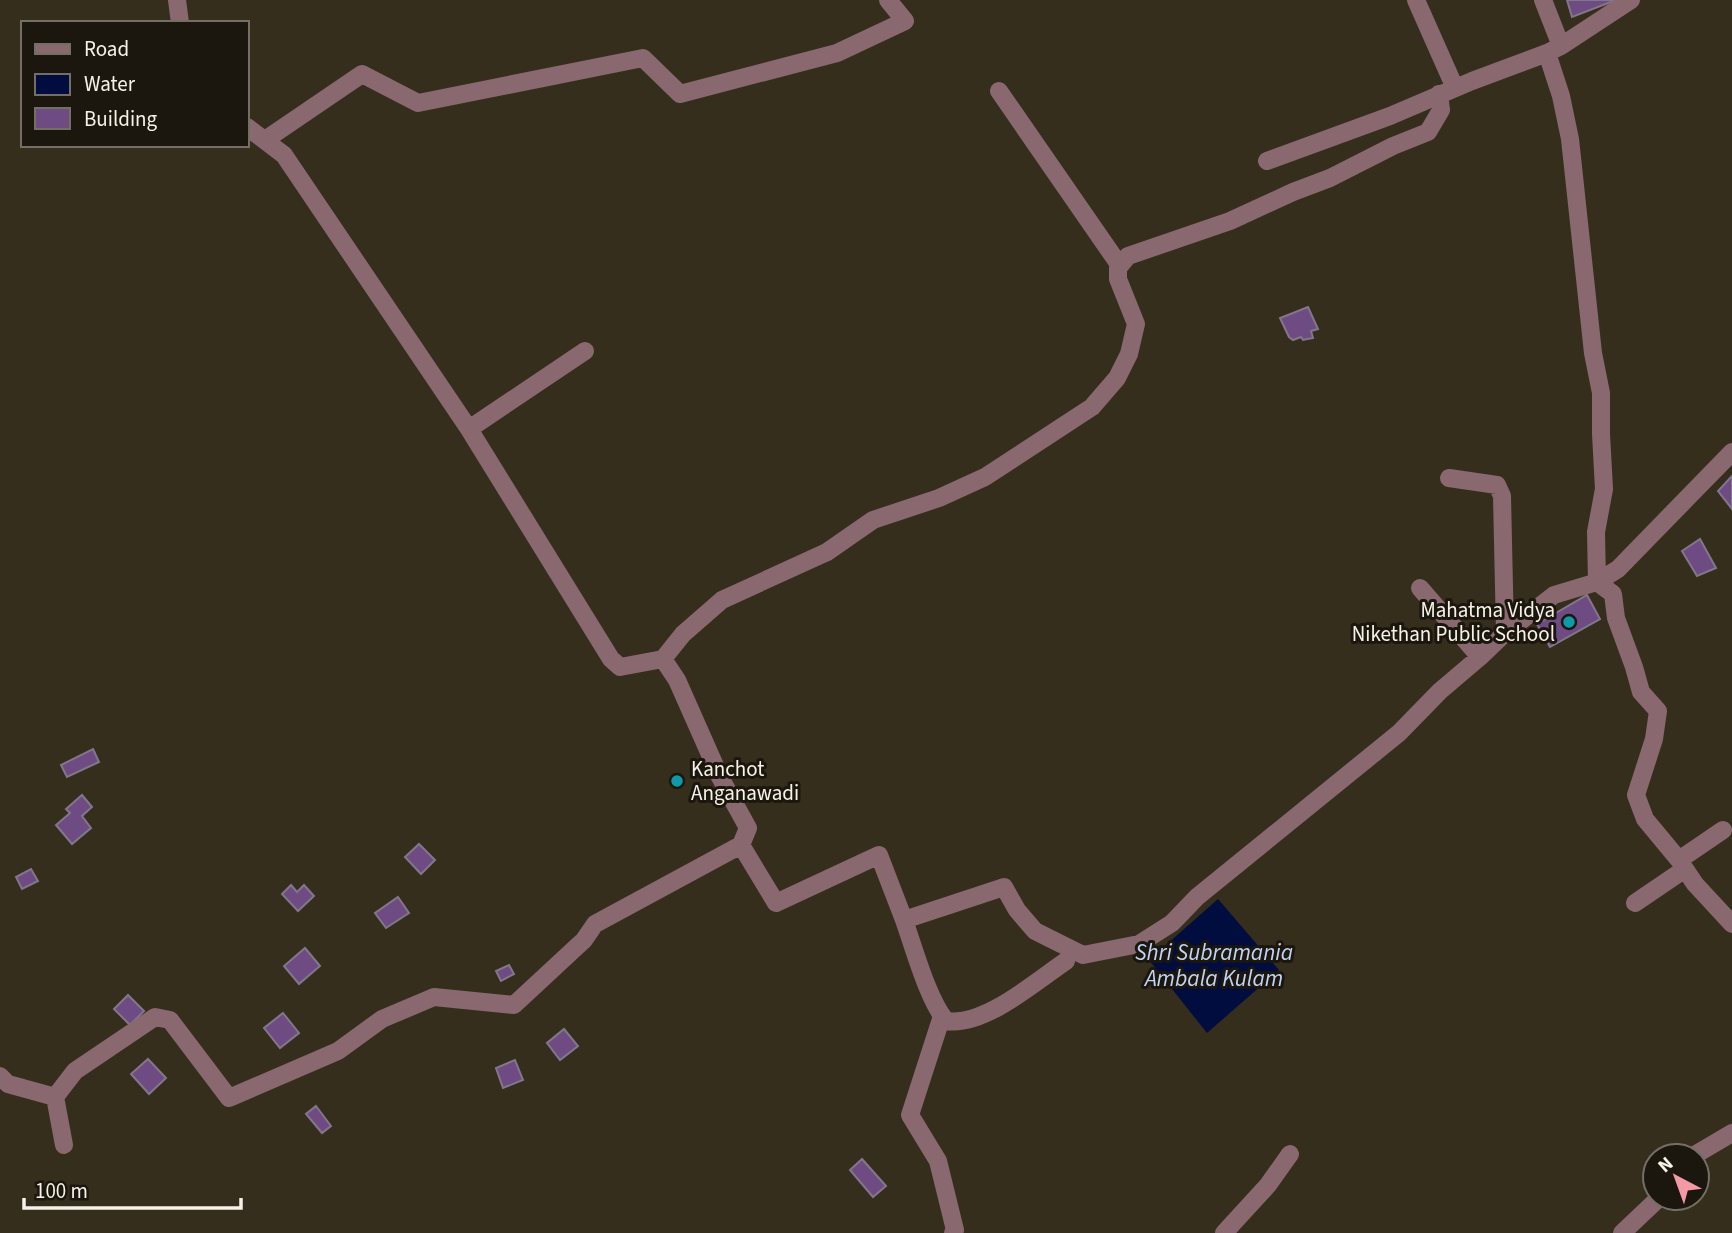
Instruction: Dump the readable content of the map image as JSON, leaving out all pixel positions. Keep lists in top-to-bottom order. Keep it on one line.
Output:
{"water":["Shri Subramania Ambala Kulam"],"places":["Mahatma Vidya Nikethan Public School","Kanchot Anganawadi"],"legend":["Road","Water","Building"],"scale_bar":"100 m","north":"top left"}
